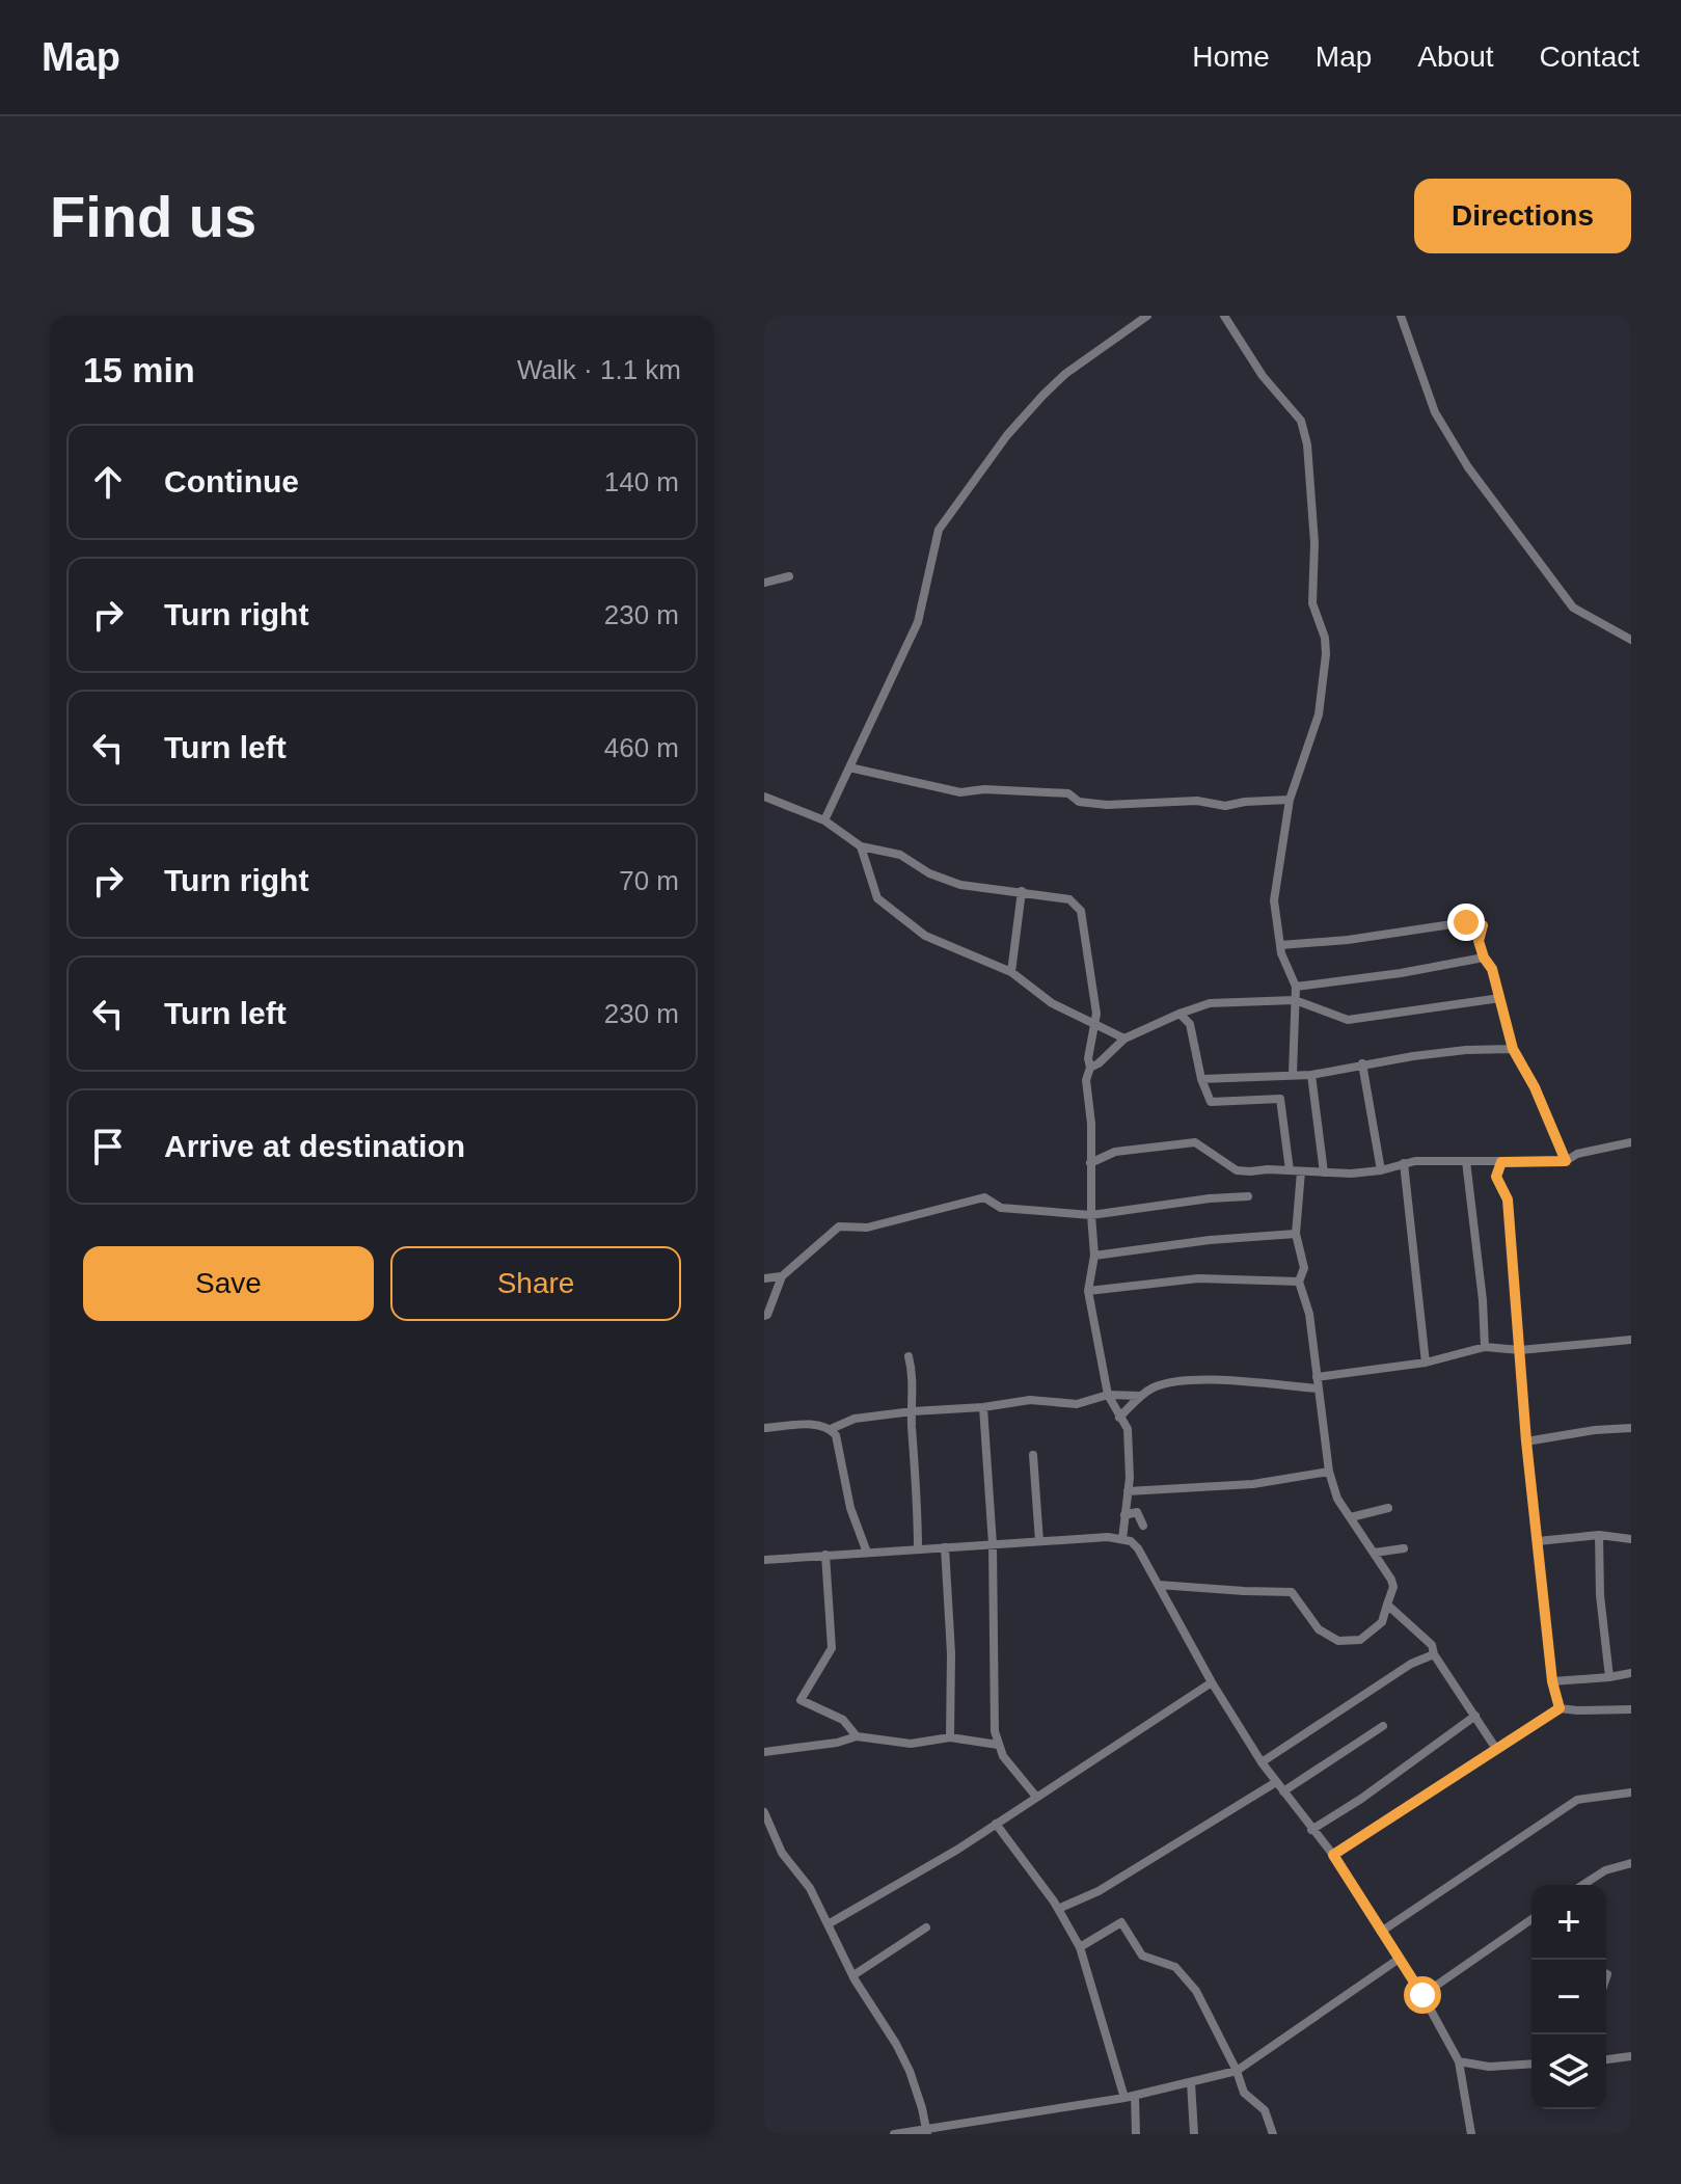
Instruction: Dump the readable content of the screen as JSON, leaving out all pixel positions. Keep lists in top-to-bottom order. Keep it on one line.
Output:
{"page":{"header":"Map","nav":["Home","Map","About","Contact"],"buttons":["Directions",["Save","Share"]],"title":"Find us","heading":["15 min","Walk · 1.1 km"],"list":[["Continue","140 m"],["Turn right","230 m"],["Turn left","460 m"],["Turn right","70 m"],["Turn left","230 m"],"Arrive at destination"],"map_buttons":["+","−"]}}
